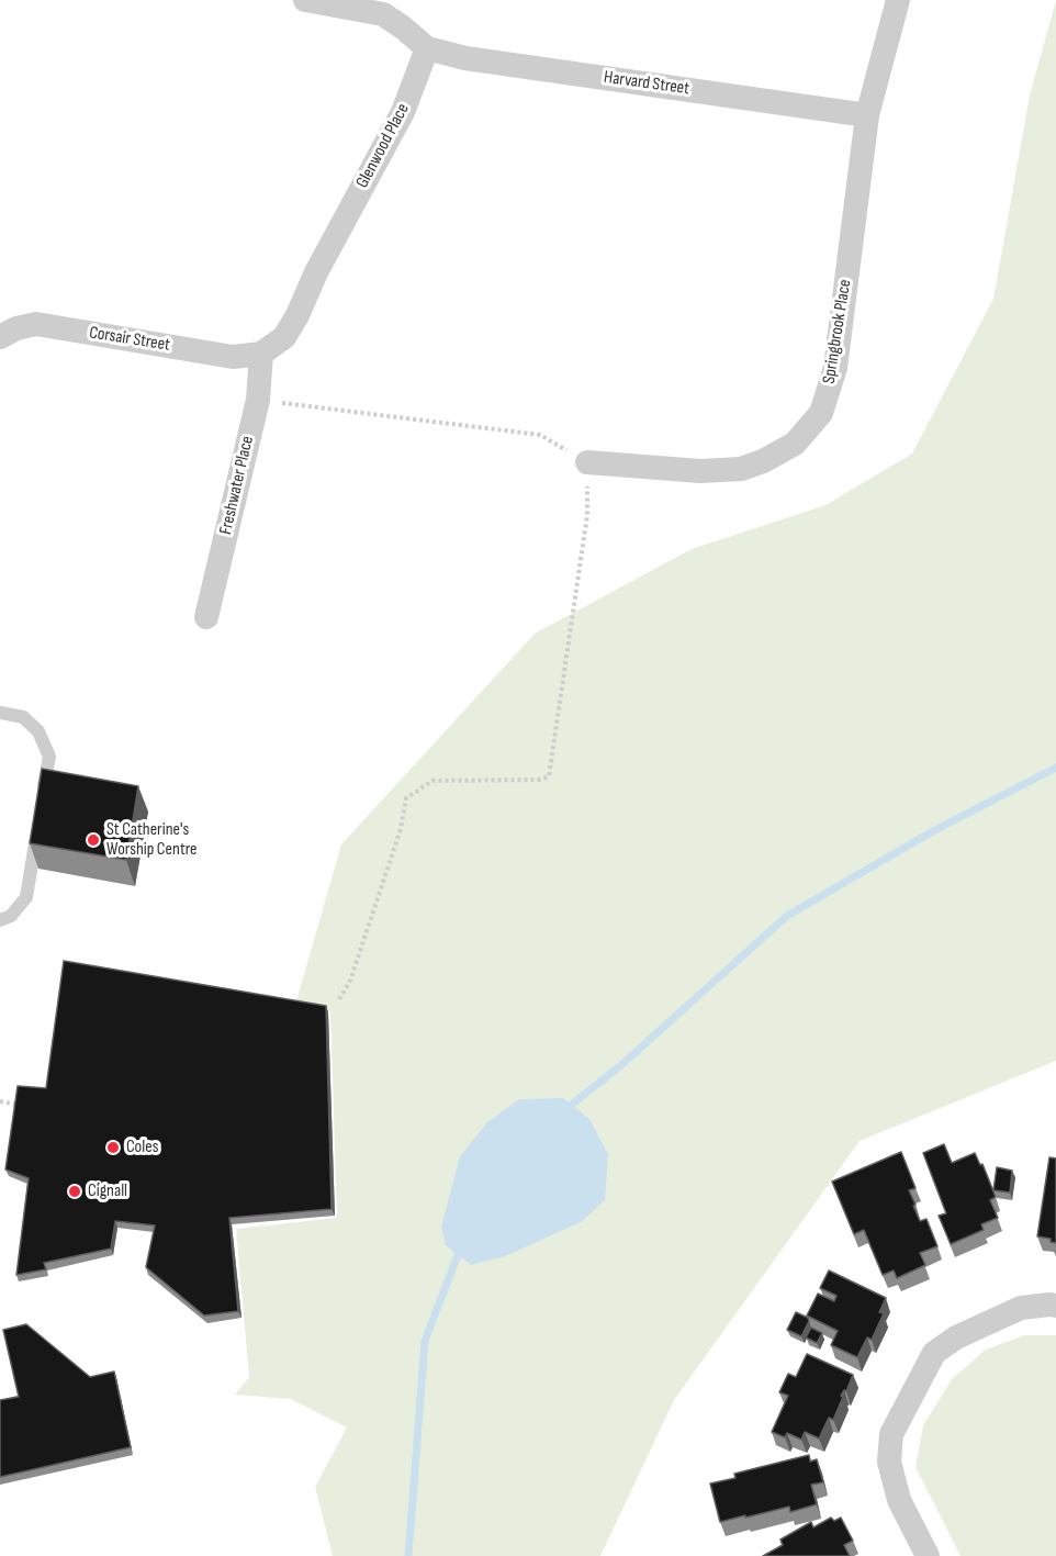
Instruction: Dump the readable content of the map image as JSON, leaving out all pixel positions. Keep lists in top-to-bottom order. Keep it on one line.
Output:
{"streets":{"street":["Harvard Street","Glenwood Place","Springbrook Place","Corsair Street","Freshwater Place"]},"crossings":[["Harvard Street","Glenwood Place"],["Harvard Street","Springbrook Place"],["Glenwood Place","Corsair Street"],["Glenwood Place","Freshwater Place"],["Corsair Street","Freshwater Place"]],"places":["St Catherine's Worship Centre","Coles","Cignall"]}
